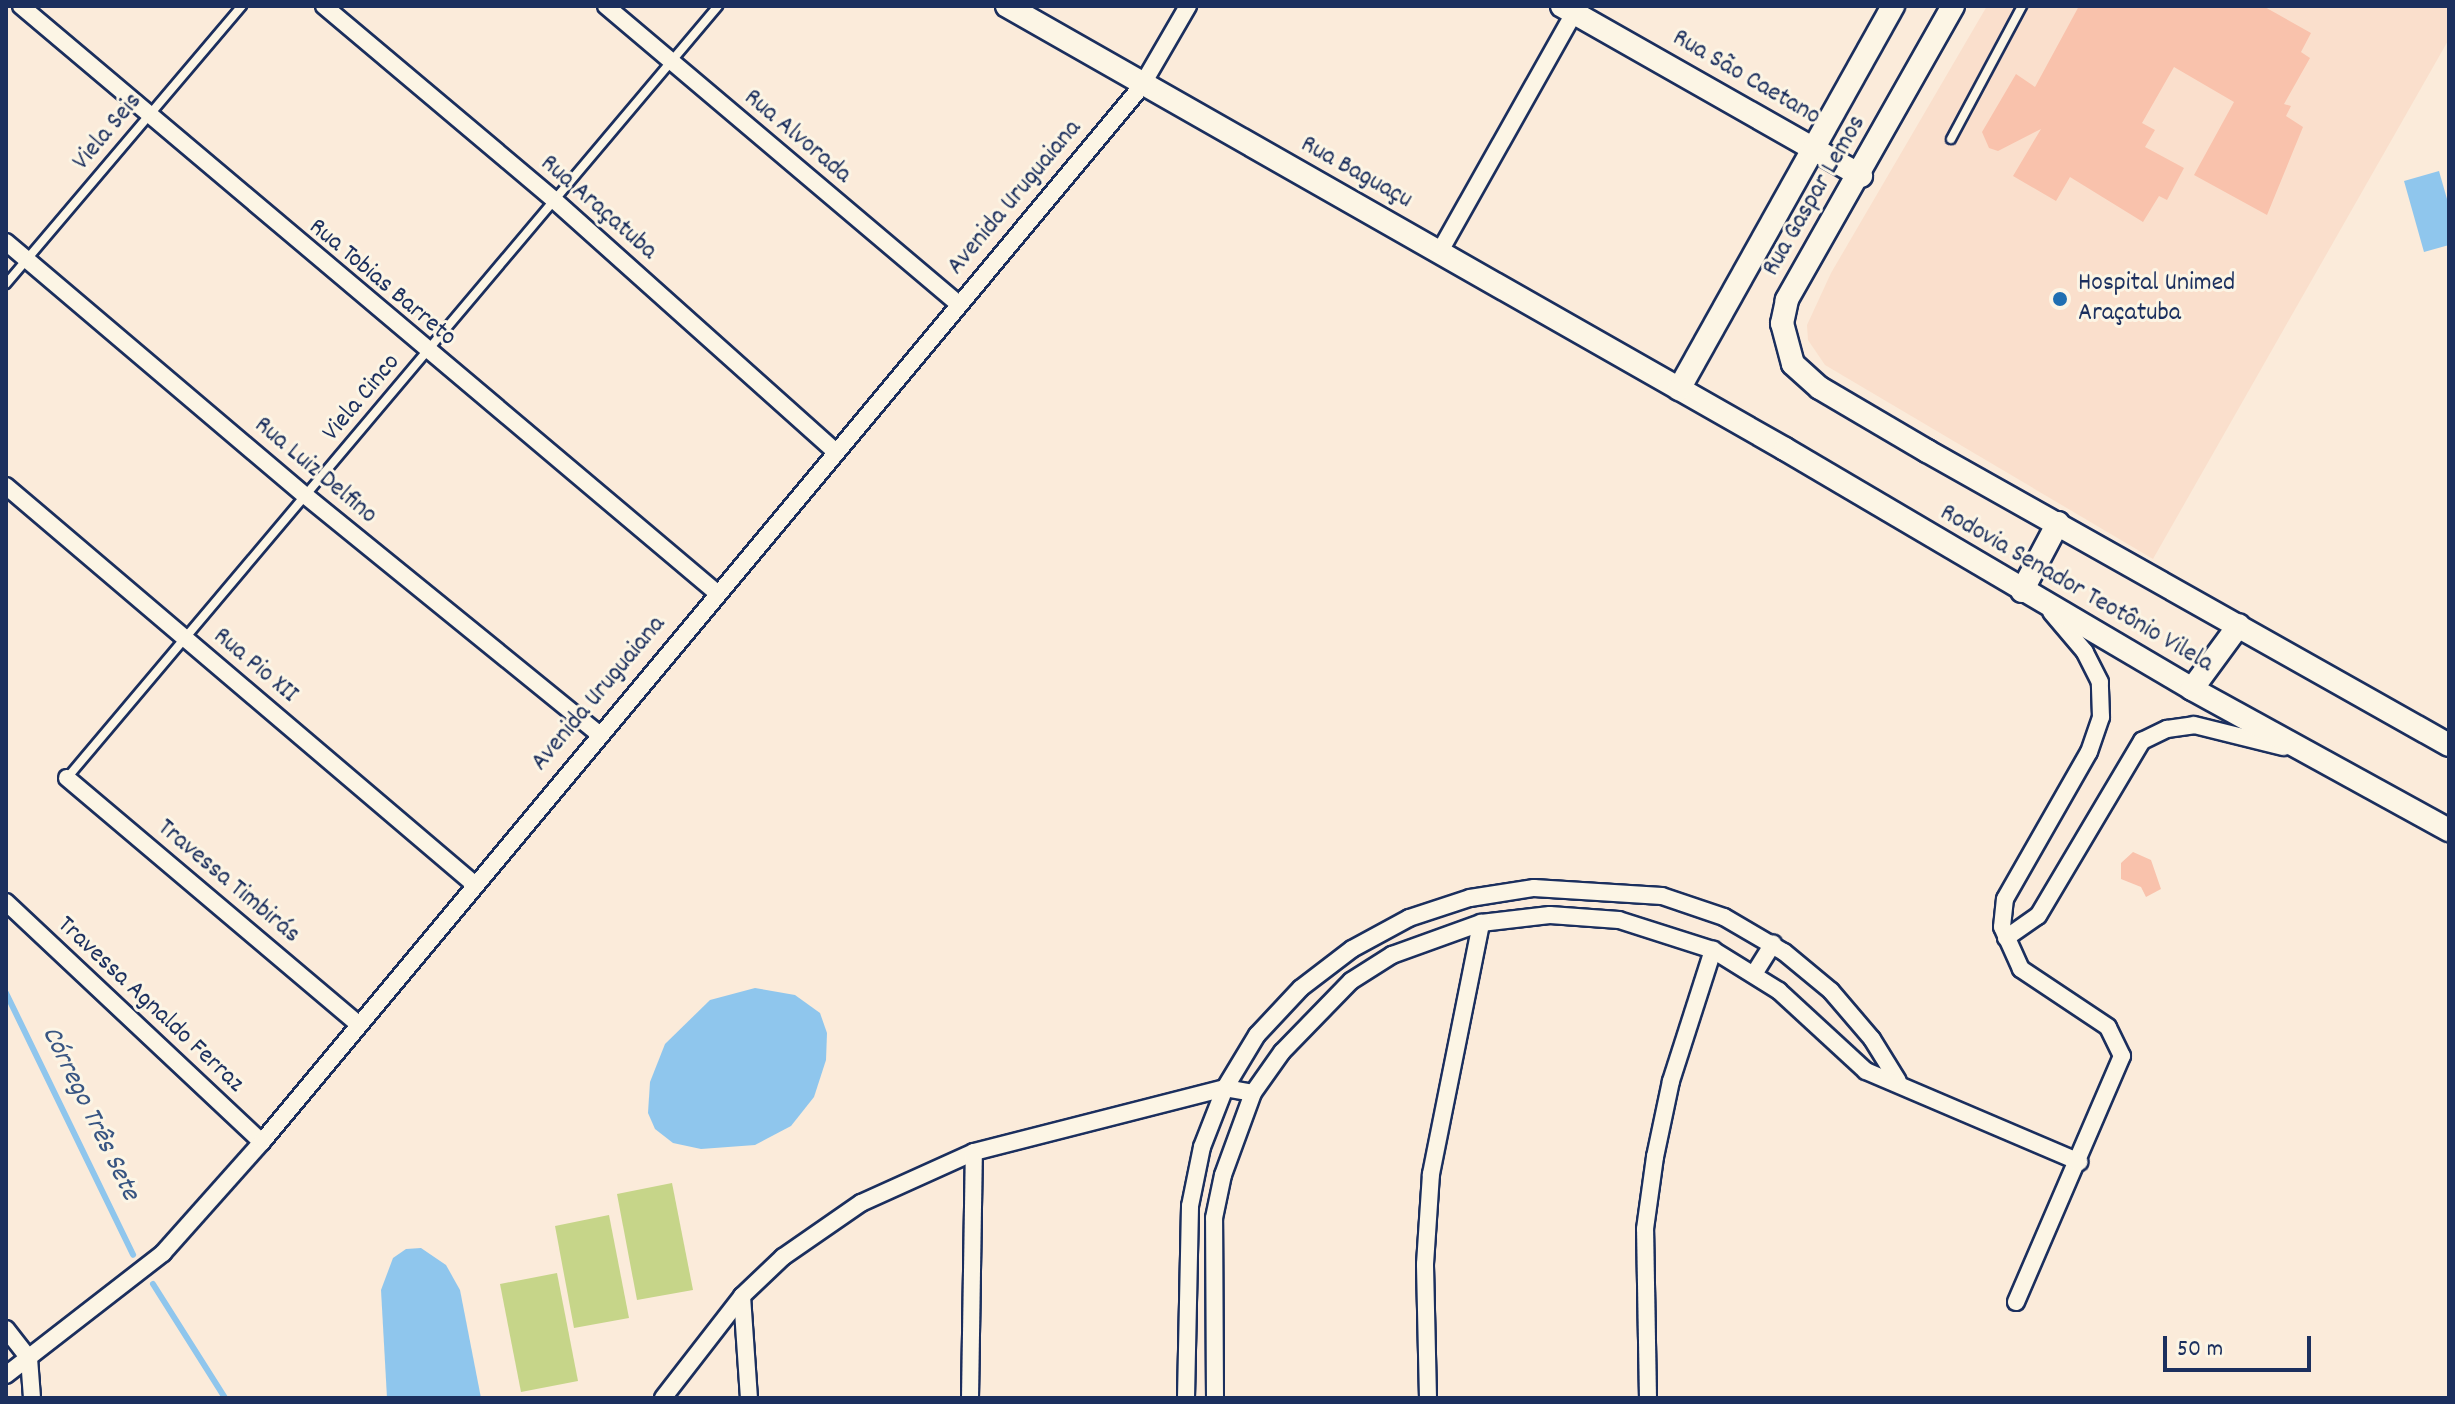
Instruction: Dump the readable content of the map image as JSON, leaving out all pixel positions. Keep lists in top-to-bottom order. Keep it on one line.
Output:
{"streets":{"main road":["Rua São Caetano","Rua Baguaçu","Rua Gaspar Lemos","Rodovia Senador Teotônio Vilela"],"street":["Rua Alvorada","Avenida Uruguaiana","Rua Araçatuba","Rua Tobias Barreto","Rua Luiz Delfino","Rua Pio XII","Travessa Timbirás","Travessa Agnaldo Ferraz"],"lane":["Viela Seis","Viela Cinco"]},"crossings":[["Rua São Caetano","Rua Gaspar Lemos"],["Viela Seis","Rua Tobias Barreto"],["Viela Seis","Rua Luiz Delfino"],["Rua Alvorada","Avenida Uruguaiana"],["Rua Alvorada","Viela Cinco"],["Rua Baguaçu","Rua Gaspar Lemos"],["Rua Baguaçu","Avenida Uruguaiana"],["Rua Baguaçu","Rodovia Senador Teotônio Vilela"],["Rua Gaspar Lemos","Rodovia Senador Teotônio Vilela"],["Avenida Uruguaiana","Rua Araçatuba"],["Avenida Uruguaiana","Rua Tobias Barreto"],["Avenida Uruguaiana","Rua Luiz Delfino"],["Avenida Uruguaiana","Rua Pio XII"],["Avenida Uruguaiana","Travessa Timbirás"],["Avenida Uruguaiana","Travessa Agnaldo Ferraz"],["Rua Araçatuba","Viela Cinco"],["Rua Tobias Barreto","Viela Cinco"],["Viela Cinco","Rua Luiz Delfino"],["Viela Cinco","Rua Pio XII"],["Viela Cinco","Travessa Timbirás"]],"water":["Córrego Três Sete"],"places":["Hospital Unimed Araçatuba"],"scale_bar":"50 m"}
